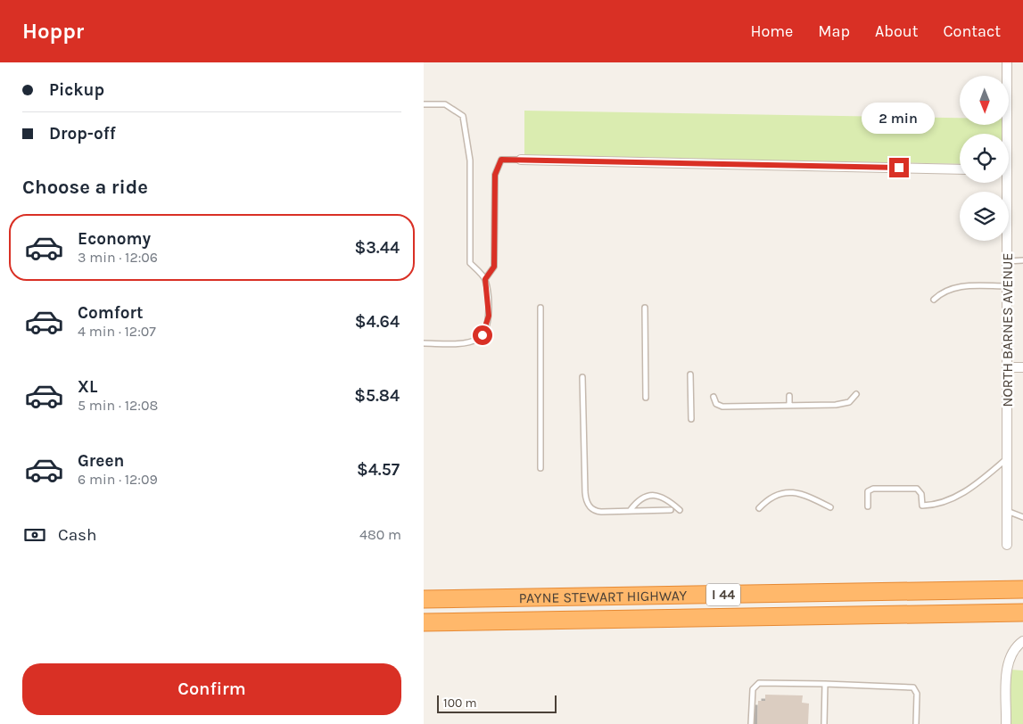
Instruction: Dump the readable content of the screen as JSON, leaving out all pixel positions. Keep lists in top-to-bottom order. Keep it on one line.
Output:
{"streets":{"highway":["I 44","PAYNE STEWART HIGHWAY"],"street":["NORTH BARNES AVENUE"]},"scale_bar":"100 m","north":"bottom","page":{"header":"Hoppr","nav":["Home","Map","About","Contact"],"banner":["Pickup","Drop-off"],"bubble":"2 min","heading":"Choose a ride","list":[{"name":"Economy","note":"3 min · 12:06","value":"$3.44"},{"name":"Comfort","note":"4 min · 12:07","value":"$4.64"},{"name":"XL","note":"5 min · 12:08","value":"$5.84"},{"name":"Green","note":"6 min · 12:09","value":"$4.57"}],"pay":["Cash","480 m"],"buttons":"Confirm","scale":"100 m"}}
